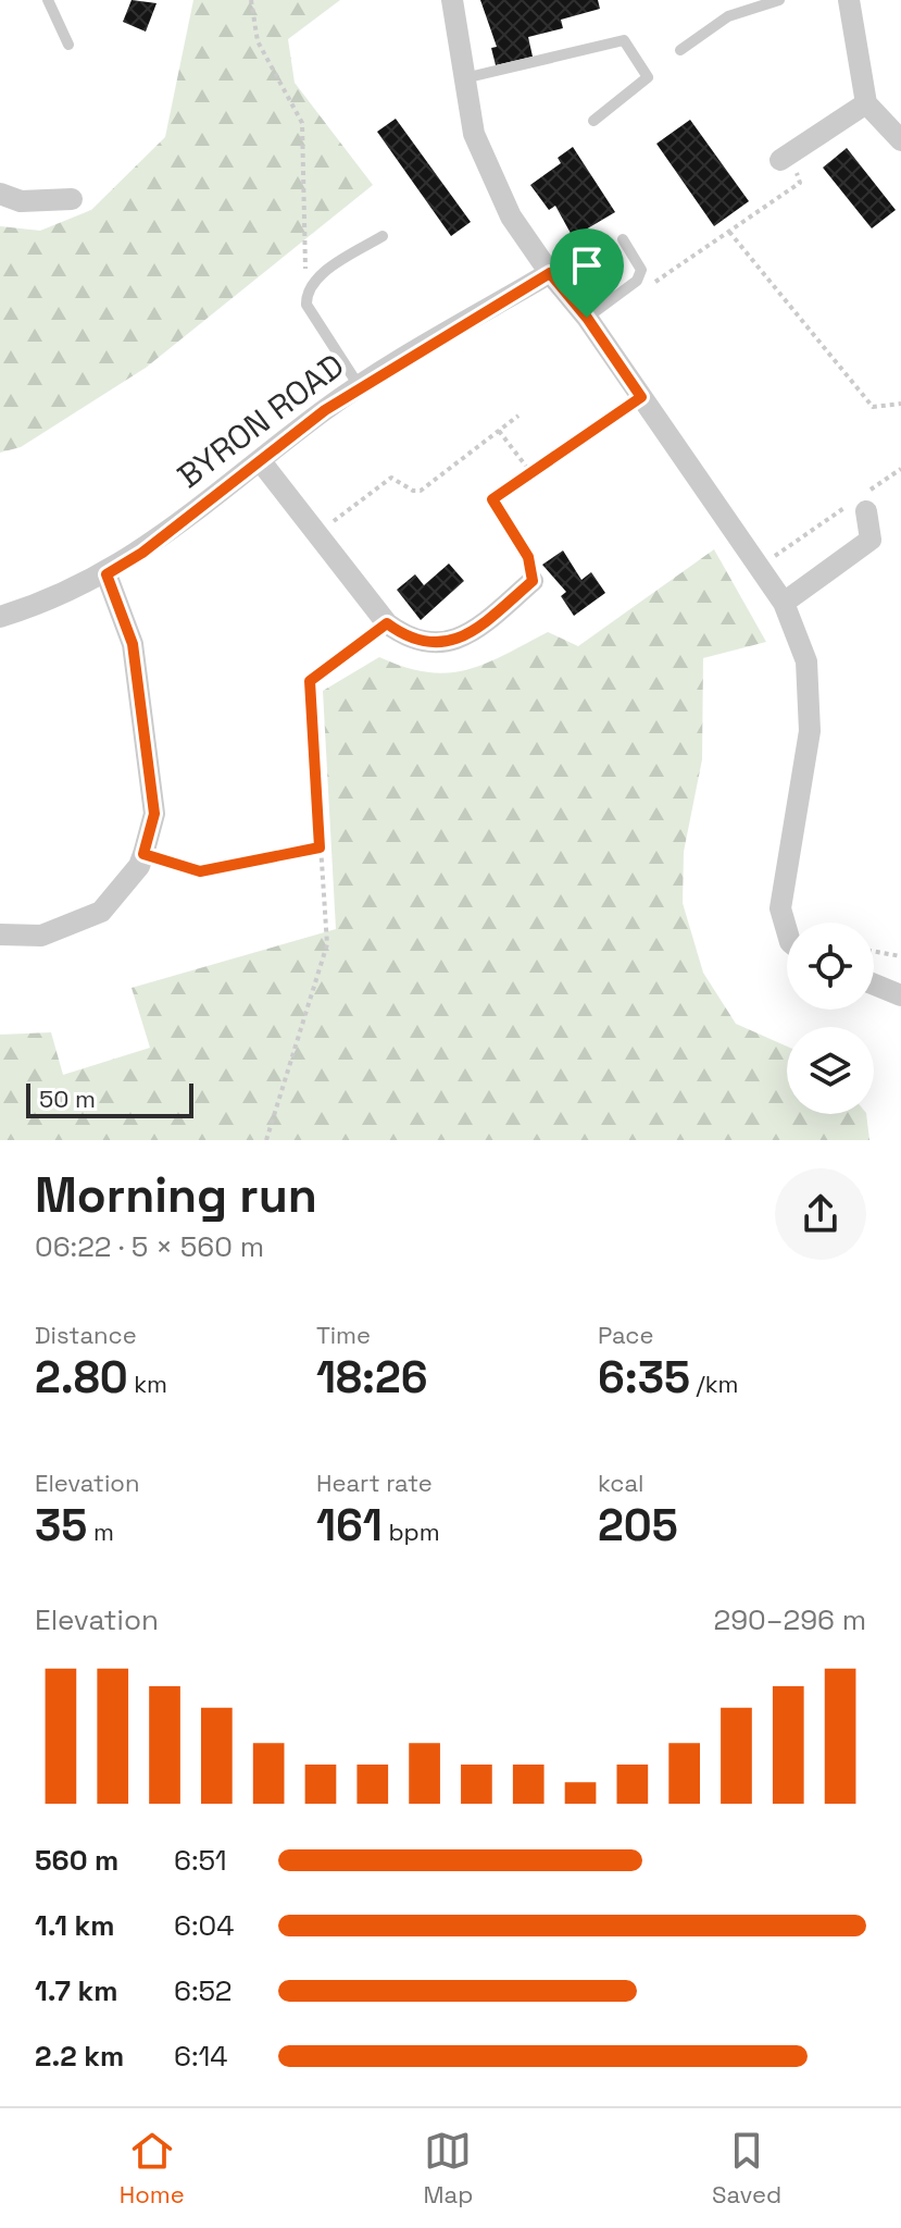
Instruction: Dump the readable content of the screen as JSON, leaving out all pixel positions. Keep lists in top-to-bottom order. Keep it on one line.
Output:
{"streets":{"street":["BYRON ROAD"]},"scale_bar":"50 m","page":{"scale":"50 m","heading":["Morning run","06:22 · 5 × 560 m"],"stats":[["Distance","2.80 km"],["Time","18:26"],["Pace","6:35 /km"],["Elevation","35 m"],["Heart rate","161 bpm"],["kcal","205"]],"chart":["Elevation","290–296 m"],"list":[{"name":"560 m","note":"6:51"},{"name":"1.1 km","note":"6:04"},{"name":"1.7 km","note":"6:52"},{"name":"2.2 km","note":"6:14"}],"tabs":["Home","Map","Saved"]}}
